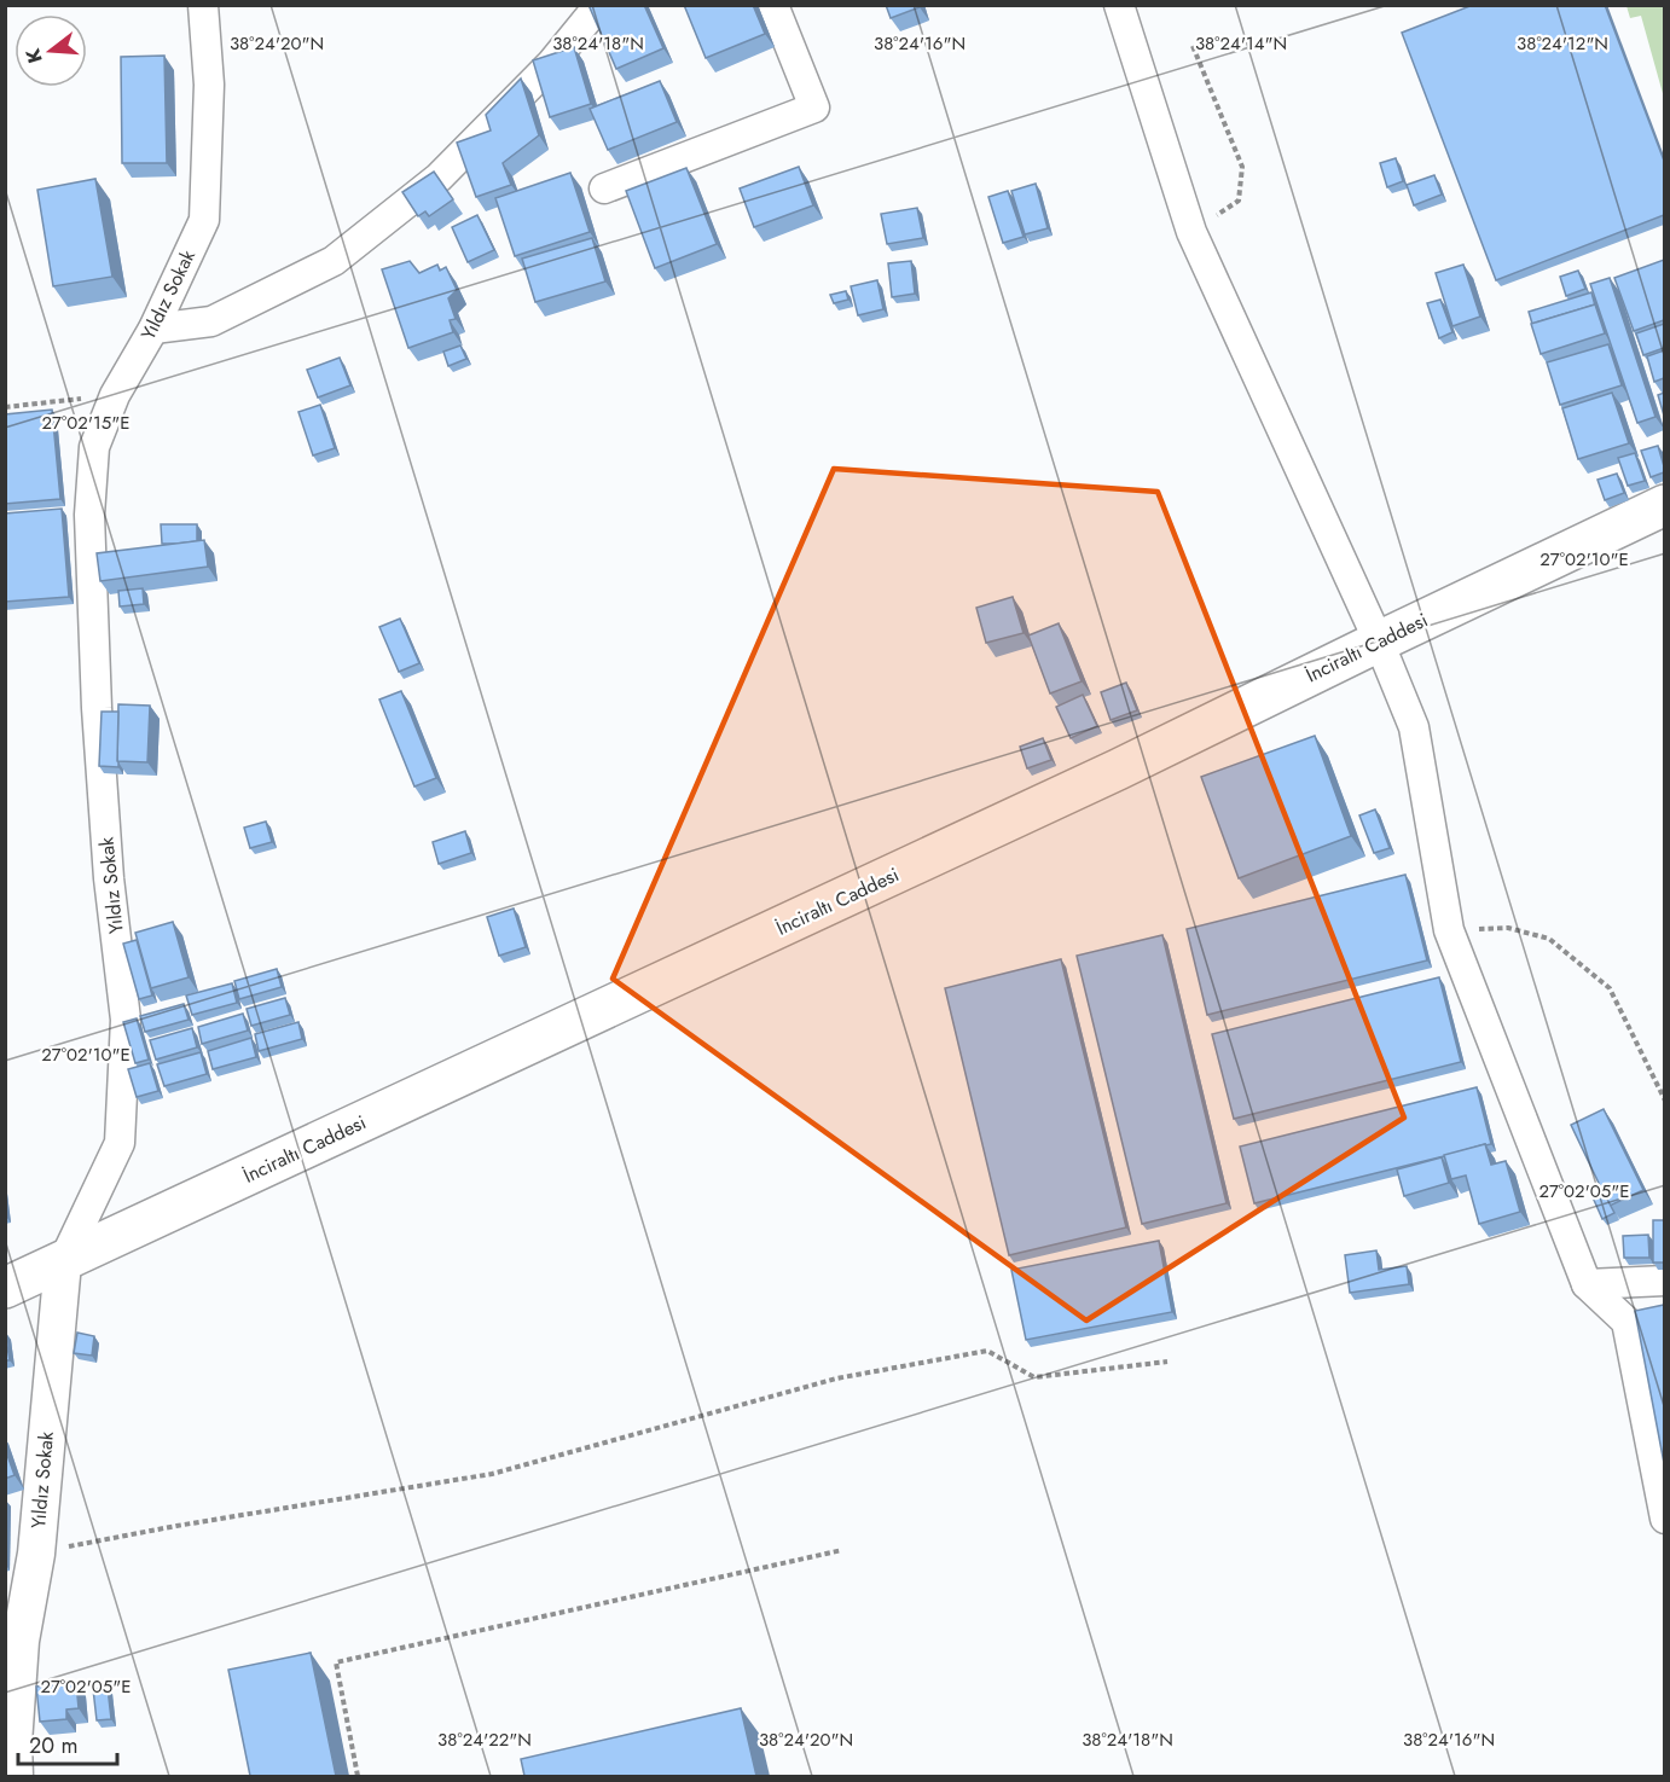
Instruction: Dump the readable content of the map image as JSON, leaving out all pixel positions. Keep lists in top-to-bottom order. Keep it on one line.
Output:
{"streets":{"main road":["İnciraltı Caddesi"],"street":["Yıldız Sokak"]},"crossings":[["Yıldız Sokak","İnciraltı Caddesi"]],"scale_bar":"20 m","north":"left","coordinates":["38°24'20\"N","38°24'18\"N","38°24'16\"N","38°24'14\"N","38°24'12\"N","27°02'15\"E","27°02'10\"E","27°02'05\"E","38°24'22\"N"]}
